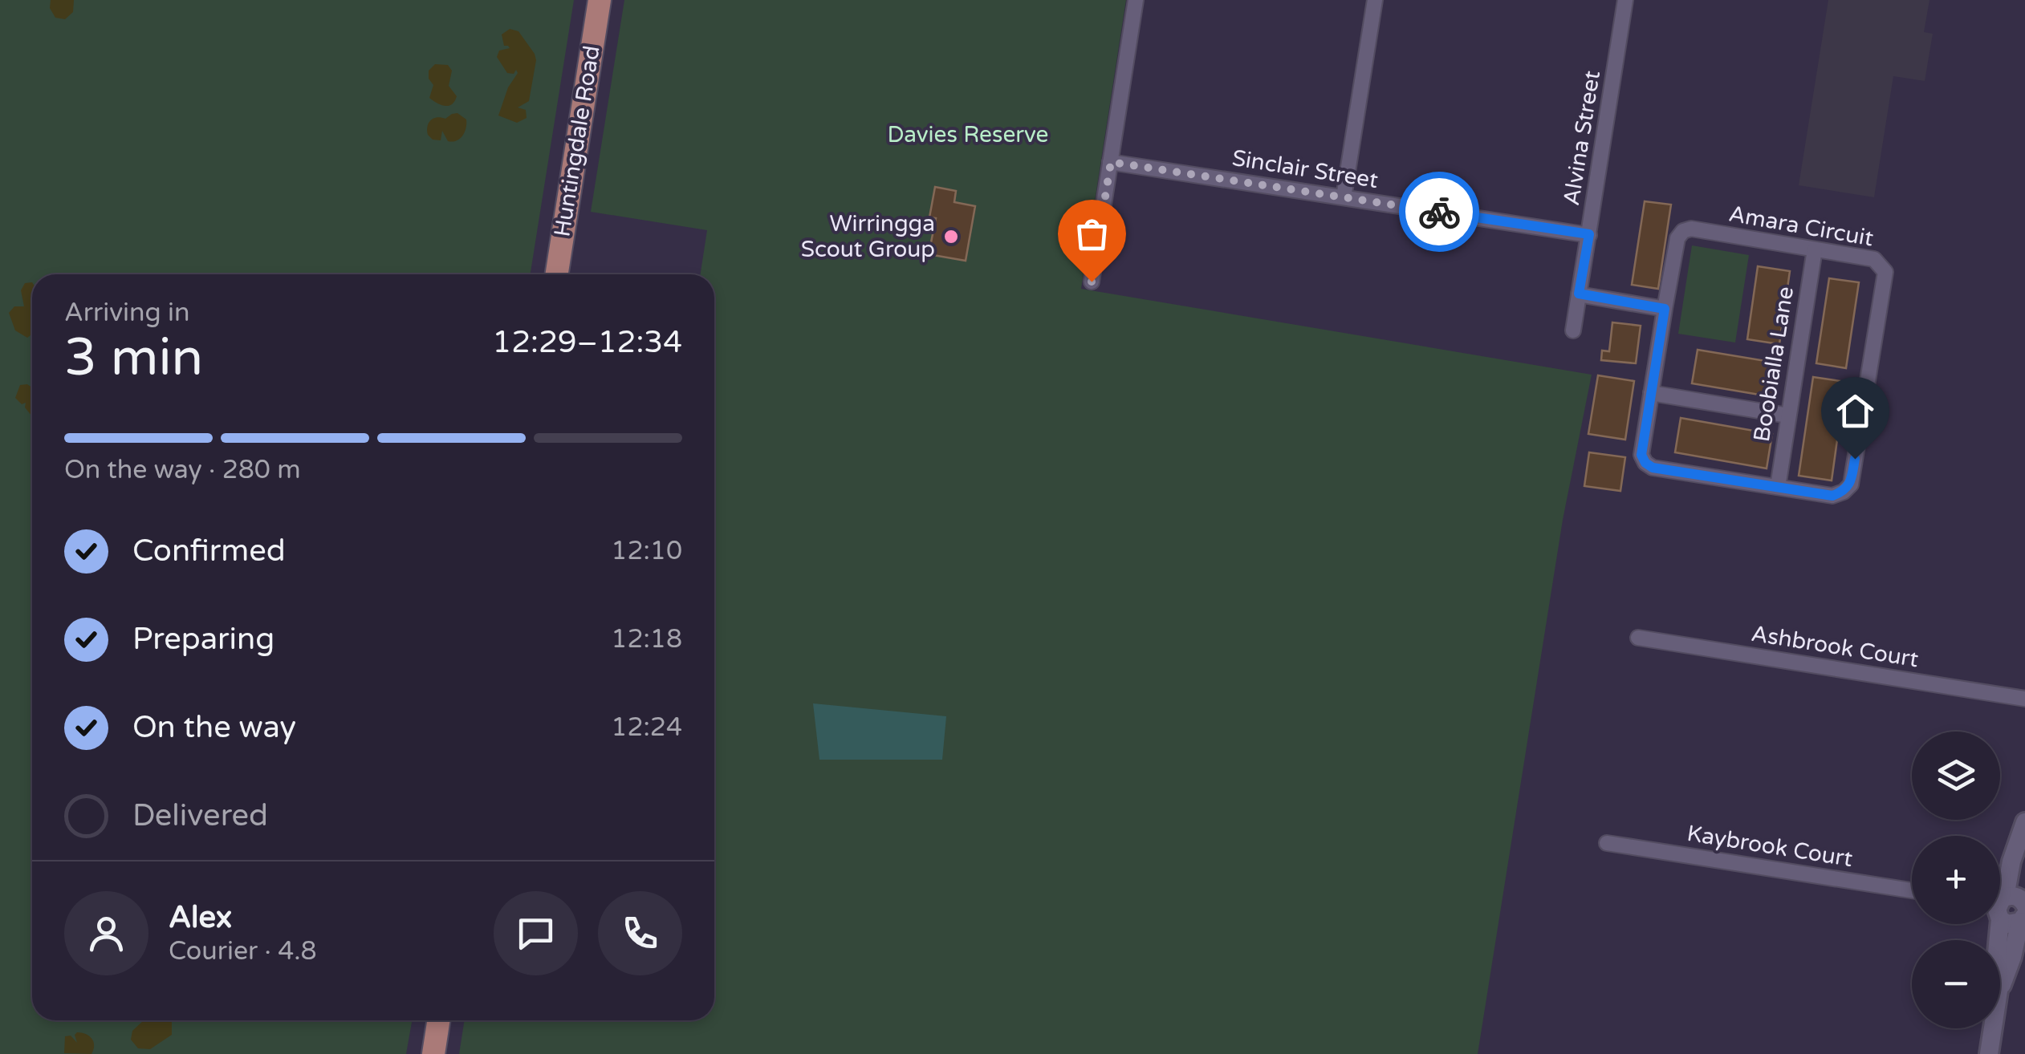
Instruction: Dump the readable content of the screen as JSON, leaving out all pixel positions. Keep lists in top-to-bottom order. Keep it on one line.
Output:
{"streets":{"main road":["Huntingdale Road"],"street":["Alvina Street","Sinclair Street","Amara Circuit","Boobialla Lane","Ashbrook Court","Kaybrook Court"]},"crossings":[["Alvina Street","Sinclair Street"],["Amara Circuit","Boobialla Lane"]],"parks":["Davies Reserve"],"places":["Wirringga Scout Group"],"page":{"heading":["3 min","Arriving in","12:29–12:34"],"panel":["Alex","Courier · 4.8"],"bar":"On the way · 280 m","list":[["Confirmed","12:10"],["Preparing","12:18"],["On the way","12:24"],"Delivered"],"map_buttons":["+","−"]}}
